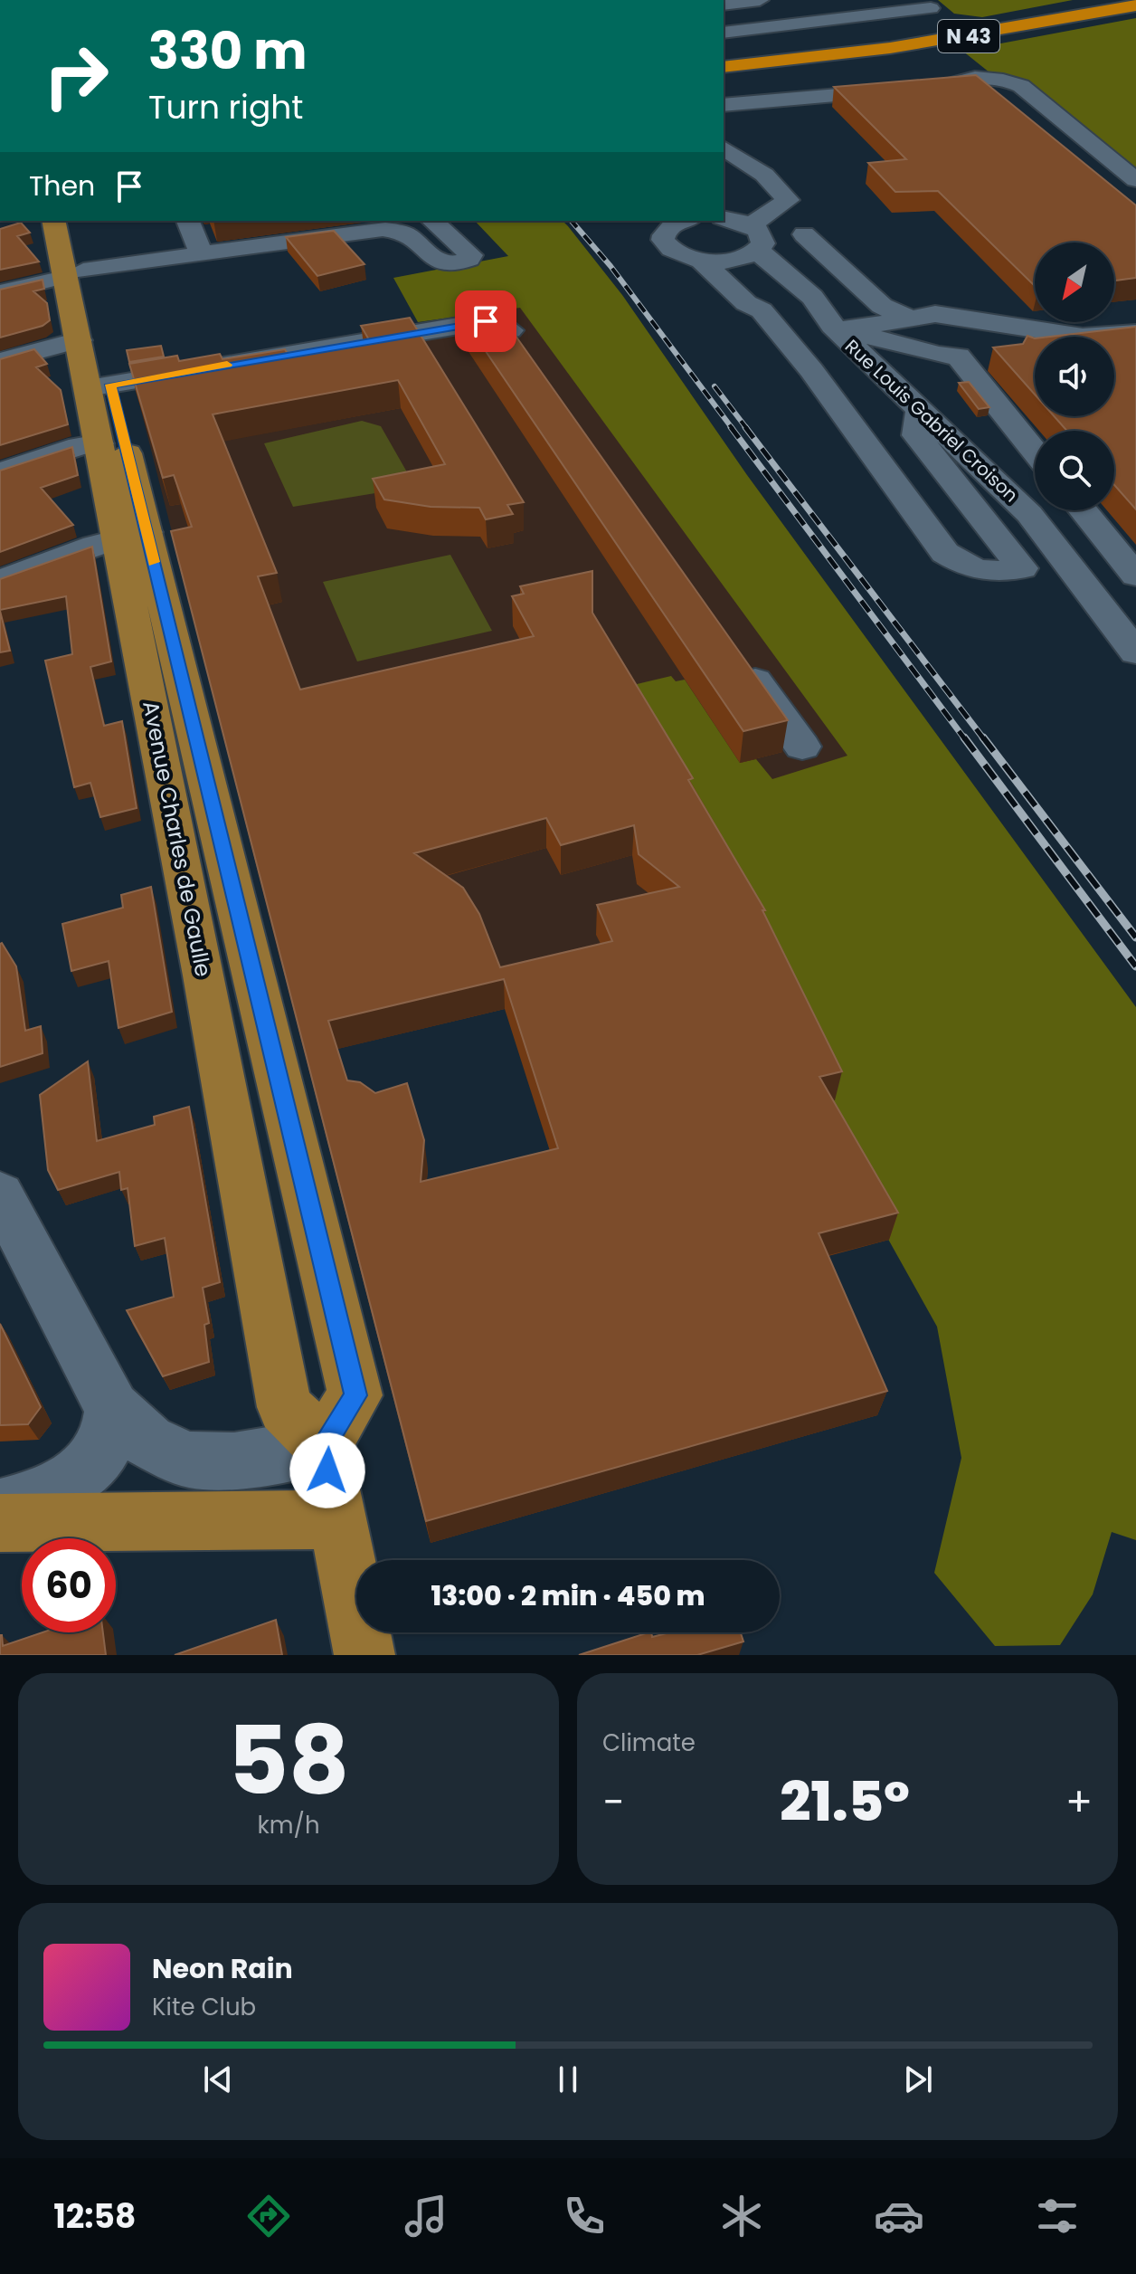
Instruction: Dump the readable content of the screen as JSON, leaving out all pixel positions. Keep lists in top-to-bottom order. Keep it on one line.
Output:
{"streets":{"highway":["N 43"],"main road":["Avenue Charles de Gaulle"],"street":["Rue Louis Gabriel Croison"]},"north":"bottom left","page":{"turn":["330 m","Turn right"],"then":"Then","limit":"60","trip":"13:00 · 2 min · 450 m","tile":[["58","km/h"],"Climate"],"heat":["−","21.5°","+"],"song":["Neon Rain","Kite Club"],"tabs":"12:58"}}
